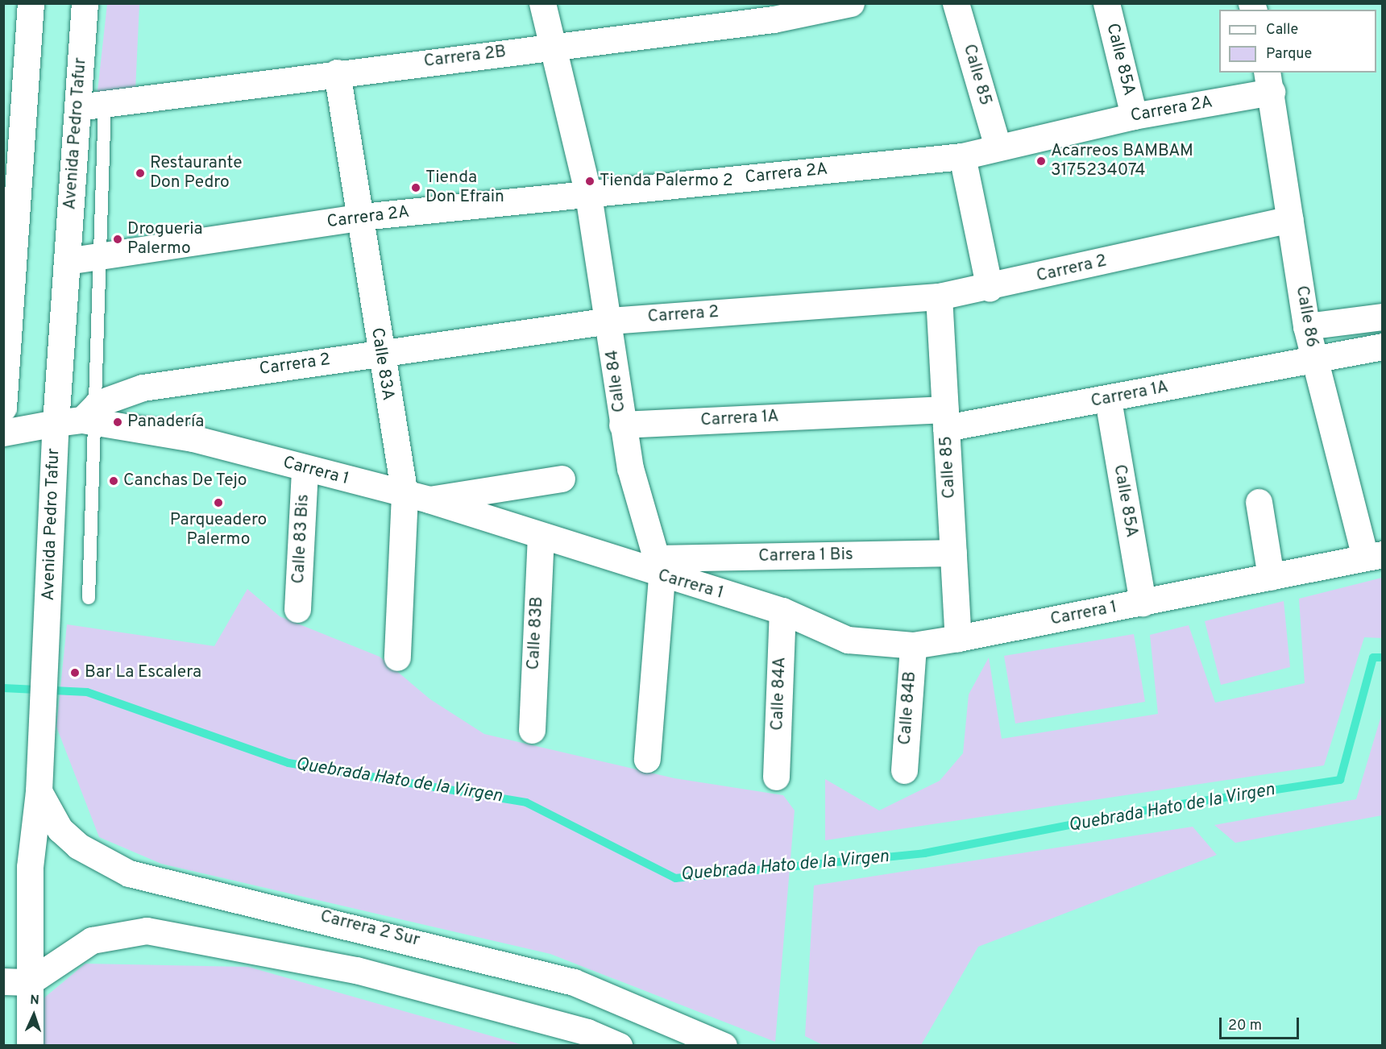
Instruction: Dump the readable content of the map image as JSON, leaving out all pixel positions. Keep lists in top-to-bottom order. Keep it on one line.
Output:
{"streets":{"street":["Carrera 2B","Calle 85A","Calle 85","Carrera 2A","Avenida Pedro Tafur","Carrera 2","Calle 86","Calle 83A","Calle 84","Carrera 1A","Carrera 1","Calle 83 Bis","Carrera 1 Bis","Calle 83B","Calle 84A","Calle 84B","Carrera 2 Sur"]},"crossings":[["Carrera 2B","Avenida Pedro Tafur"],["Carrera 2B","Calle 83A"],["Carrera 2B","Calle 84"],["Calle 85A","Carrera 2A"],["Calle 85A","Carrera 1A"],["Calle 85A","Carrera 1"],["Calle 85","Carrera 2A"],["Calle 85","Carrera 2"],["Calle 85","Carrera 1A"],["Calle 85","Carrera 1"],["Calle 85","Carrera 1 Bis"],["Carrera 2A","Avenida Pedro Tafur"],["Carrera 2A","Calle 86"],["Carrera 2A","Calle 83A"],["Carrera 2A","Calle 84"],["Avenida Pedro Tafur","Carrera 1"],["Avenida Pedro Tafur","Carrera 2 Sur"],["Carrera 2","Calle 86"],["Carrera 2","Calle 83A"],["Carrera 2","Calle 84"],["Carrera 2","Carrera 1"],["Calle 86","Carrera 1A"],["Calle 86","Carrera 1"],["Calle 83A","Carrera 1"],["Calle 84","Carrera 1A"],["Calle 84","Carrera 1"],["Calle 84","Carrera 1 Bis"],["Carrera 1","Calle 83 Bis"],["Carrera 1","Carrera 1 Bis"],["Carrera 1","Calle 83B"],["Carrera 1","Calle 84A"],["Carrera 1","Calle 84B"]],"water":["Quebrada Hato de la Virgen"],"places":["Acarreos BAMBAM 3175234074","Restaurante Don Pedro","Tienda Palermo 2","Tienda Don Efrain","Drogueria Palermo","Panadería","Canchas De Tejo","Parqueadero Palermo","Bar La Escalera"],"legend":["Calle","Parque"],"scale_bar":"20 m","north":"top"}
